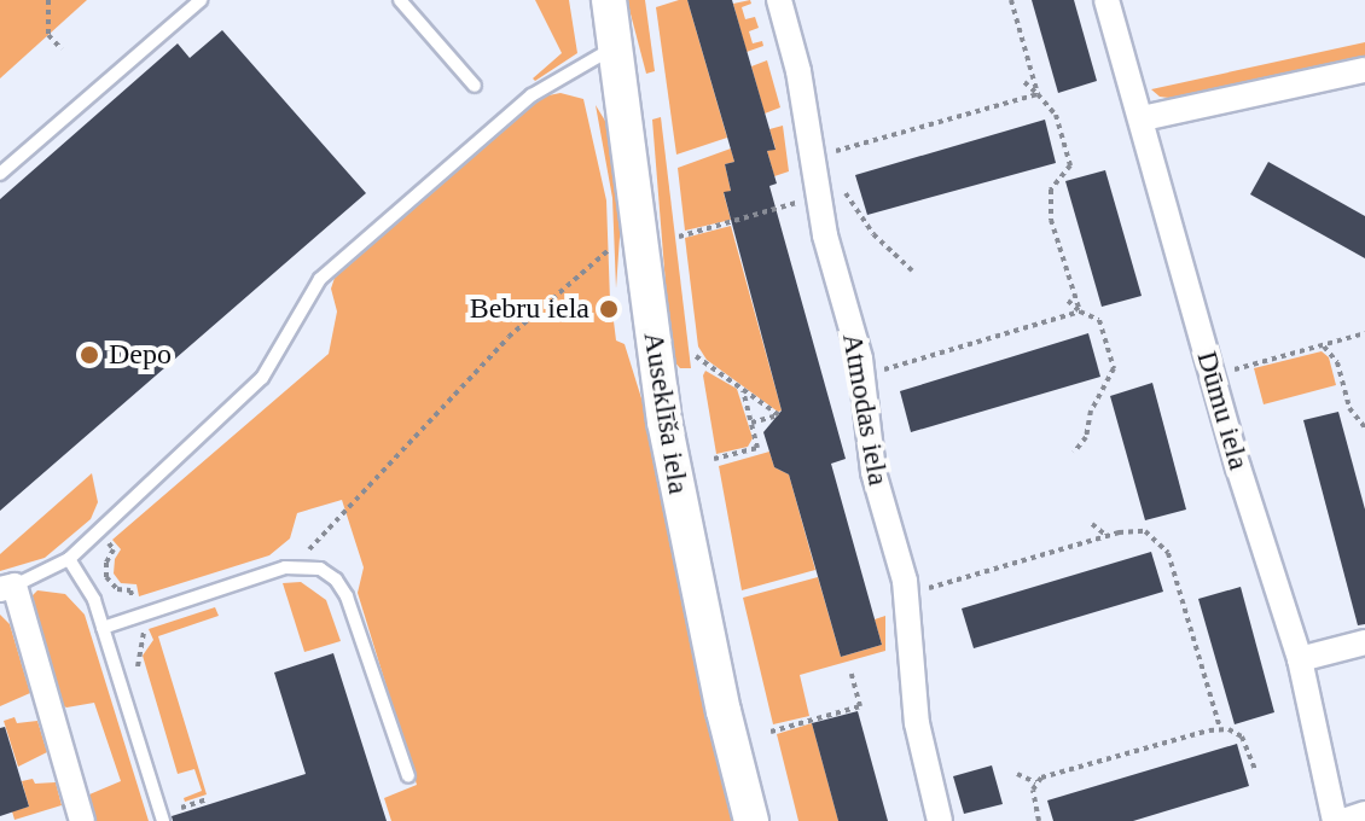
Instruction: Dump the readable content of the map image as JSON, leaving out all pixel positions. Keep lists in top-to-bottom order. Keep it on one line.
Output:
{"streets":{"street":["Atmodas iela","Dūmu iela","Auseklīša iela"]},"places":["Bebru iela","Depo"]}
